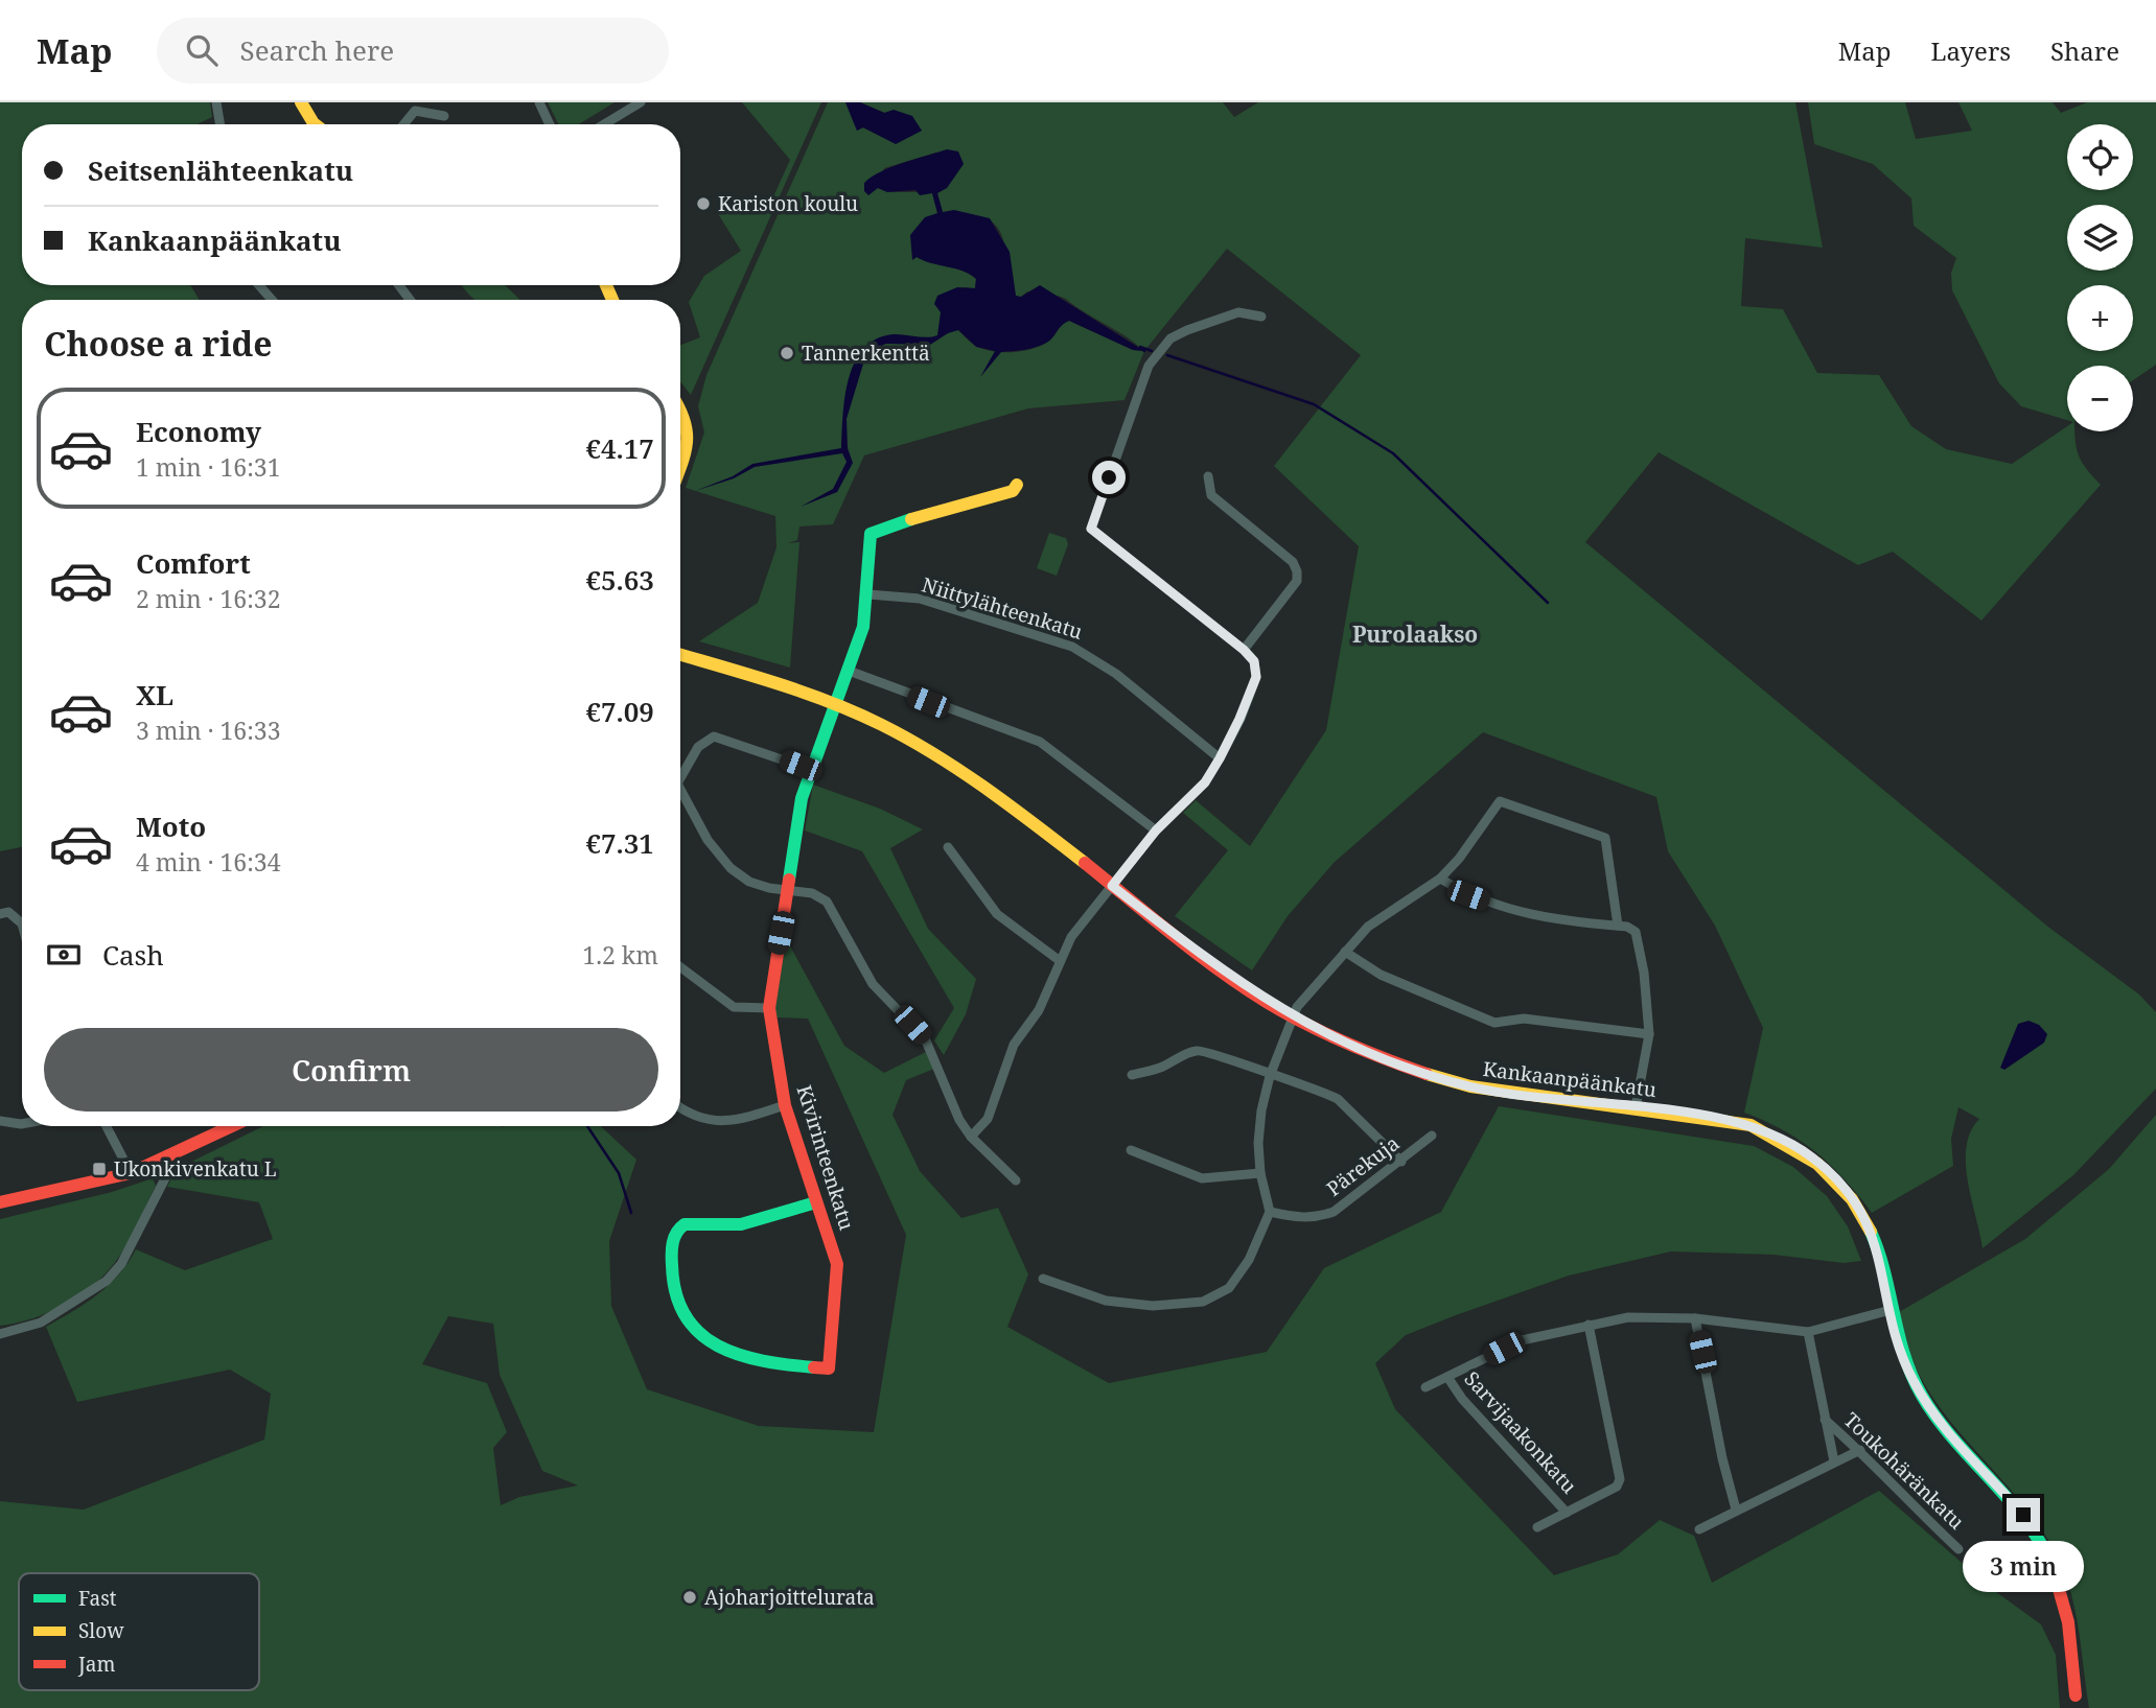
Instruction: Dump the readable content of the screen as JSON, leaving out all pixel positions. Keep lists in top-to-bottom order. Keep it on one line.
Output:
{"streets":{"street":["Niittylähteenkatu","Kankaanpäänkatu","Kivirinteenkatu","Pärekuja","Sarvijaakonkatu","Toukohäränkatu"]},"crossings":[["Niittylähteenkatu","Kivirinteenkatu"],["Kankaanpäänkatu","Kivirinteenkatu"]],"districts":["Purolaakso"],"places":{"other":["Kariston koulu","Tannerkenttä","Ajoharjoittelurata"],"transit":["Ukonkivenkatu L"]},"legend":["Fast","Slow","Jam"],"page":{"header":"Map","search":"Search here","nav":["Map","Layers","Share"],"map_buttons":["+","−"],"banner":["Seitsenlähteenkatu","Kankaanpäänkatu"],"heading":"Choose a ride","list":[{"name":"Economy","note":"1 min · 16:31","value":"€4.17"},{"name":"Comfort","note":"2 min · 16:32","value":"€5.63"},{"name":"XL","note":"3 min · 16:33","value":"€7.09"},{"name":"Moto","note":"4 min · 16:34","value":"€7.31"}],"pay":["Cash","1.2 km"],"buttons":"Confirm","bubble":"3 min"}}
